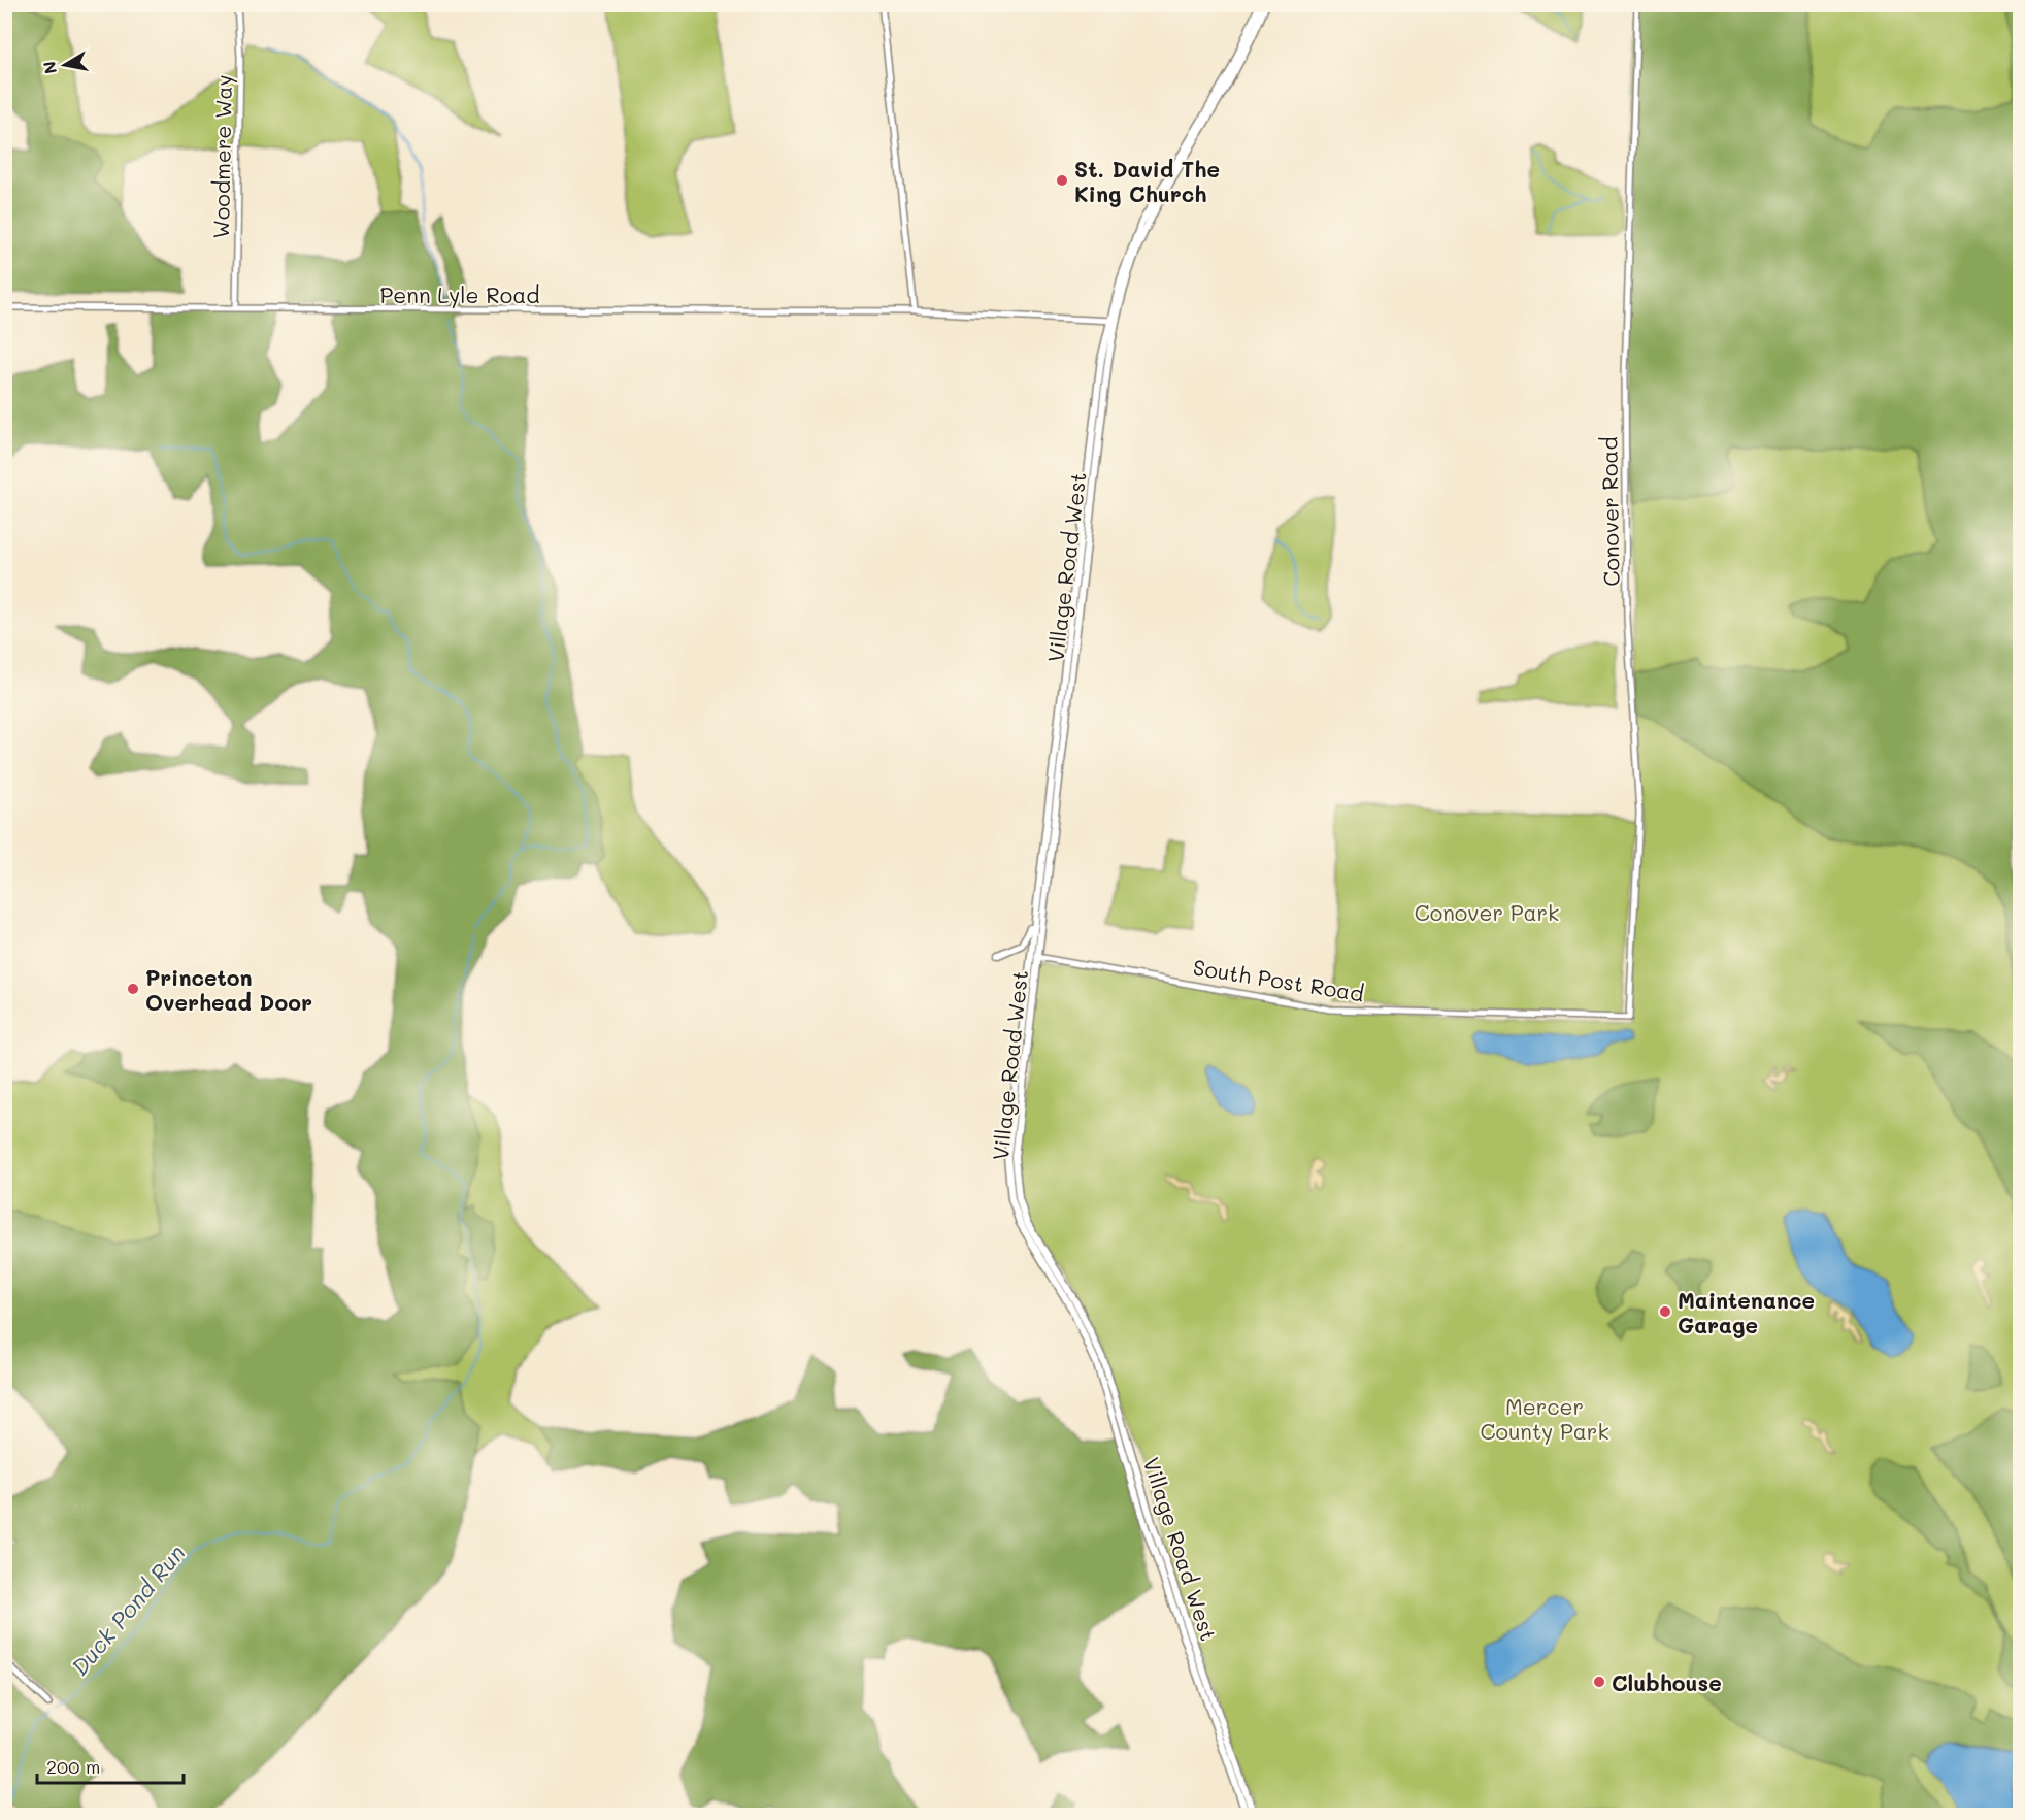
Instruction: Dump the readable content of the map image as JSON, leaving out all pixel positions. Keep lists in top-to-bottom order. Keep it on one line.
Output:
{"streets":{"main road":["Village Road West"],"street":["Woodmere Way","Penn Lyle Road","Conover Road","South Post Road"]},"crossings":[["Woodmere Way","Penn Lyle Road"],["Conover Road","South Post Road"],["Village Road West","South Post Road"]],"water":["Duck Pond Run"],"parks":["Conover Park","Mercer County Park"],"places":["St. David The King Church","Princeton Overhead Door","Maintenance Garage","Clubhouse"],"scale_bar":"200 m","north":"left"}
